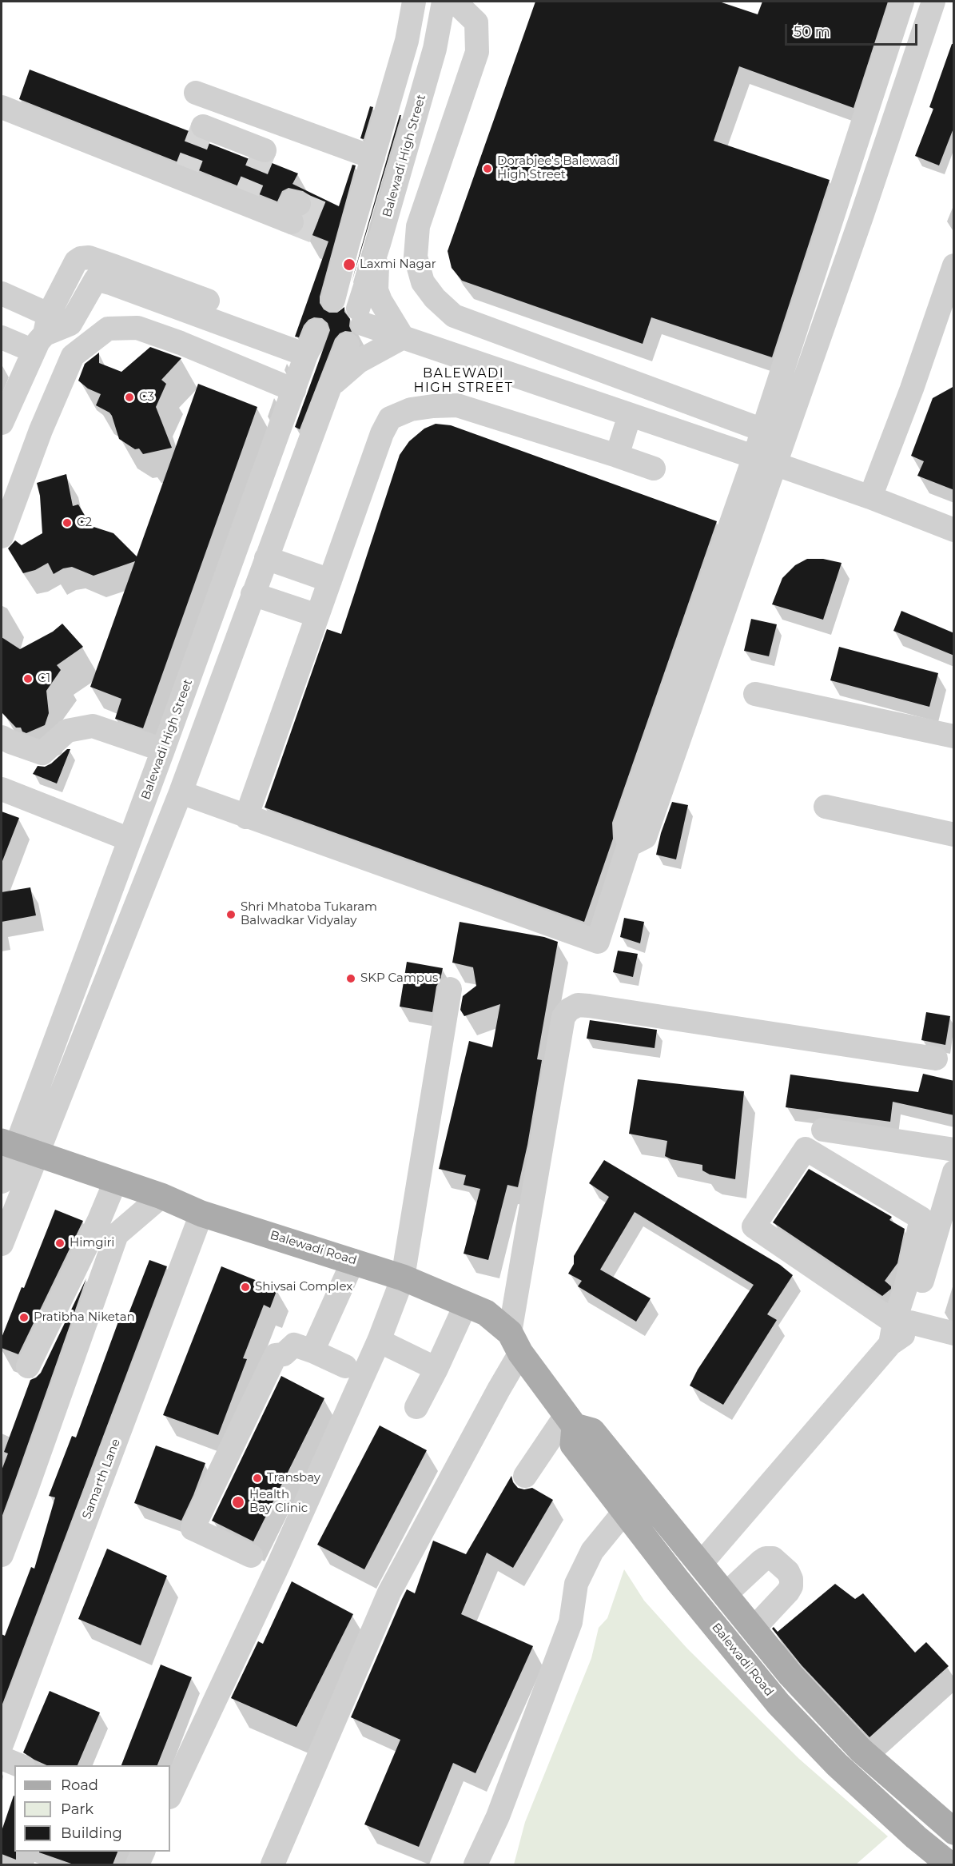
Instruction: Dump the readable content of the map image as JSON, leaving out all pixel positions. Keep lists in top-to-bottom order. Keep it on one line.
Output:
{"streets":{"main road":["Balewadi Road"],"street":["Balewadi High Street","Samarth Lane"]},"crossings":[["Balewadi High Street","Balewadi Road"],["Balewadi Road","Samarth Lane"]],"districts":["BALEWADI HIGH STREET"],"places":["Dorabjee's Balewadi High Street","Laxmi Nagar","C3","C2","C1","Shri Mhatoba Tukaram Balwadkar Vidyalay","SKP Campus","Himgiri","Shivsai Complex","Pratibha Niketan","Transbay","Health Bay Clinic"],"legend":["Road","Park","Building"],"scale_bar":"50 m"}
